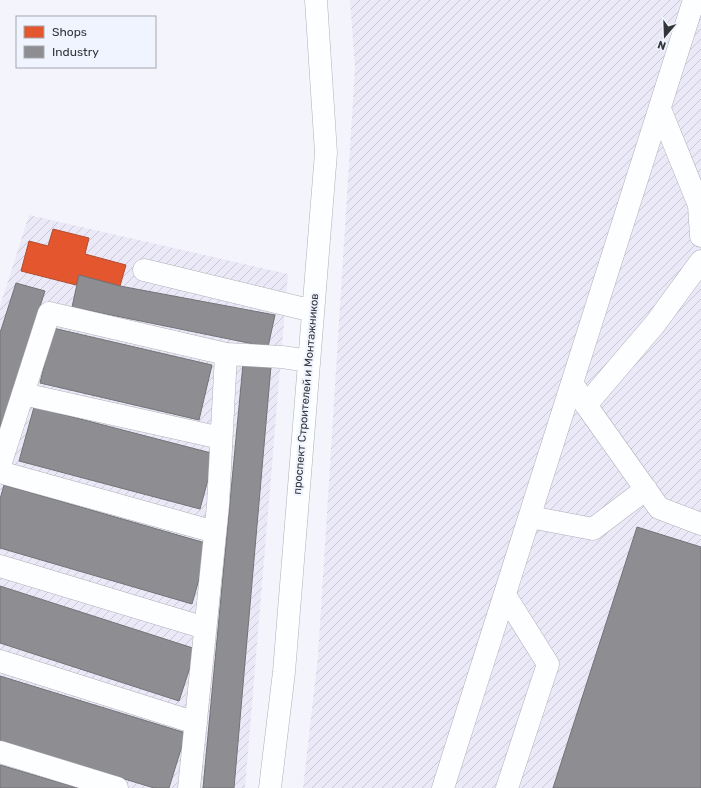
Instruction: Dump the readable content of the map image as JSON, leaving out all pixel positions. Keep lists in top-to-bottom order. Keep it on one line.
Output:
{"streets":{"street":["проспект Строителей и Монтажников"]},"legend":["Shops","Industry"],"north":"bottom"}
